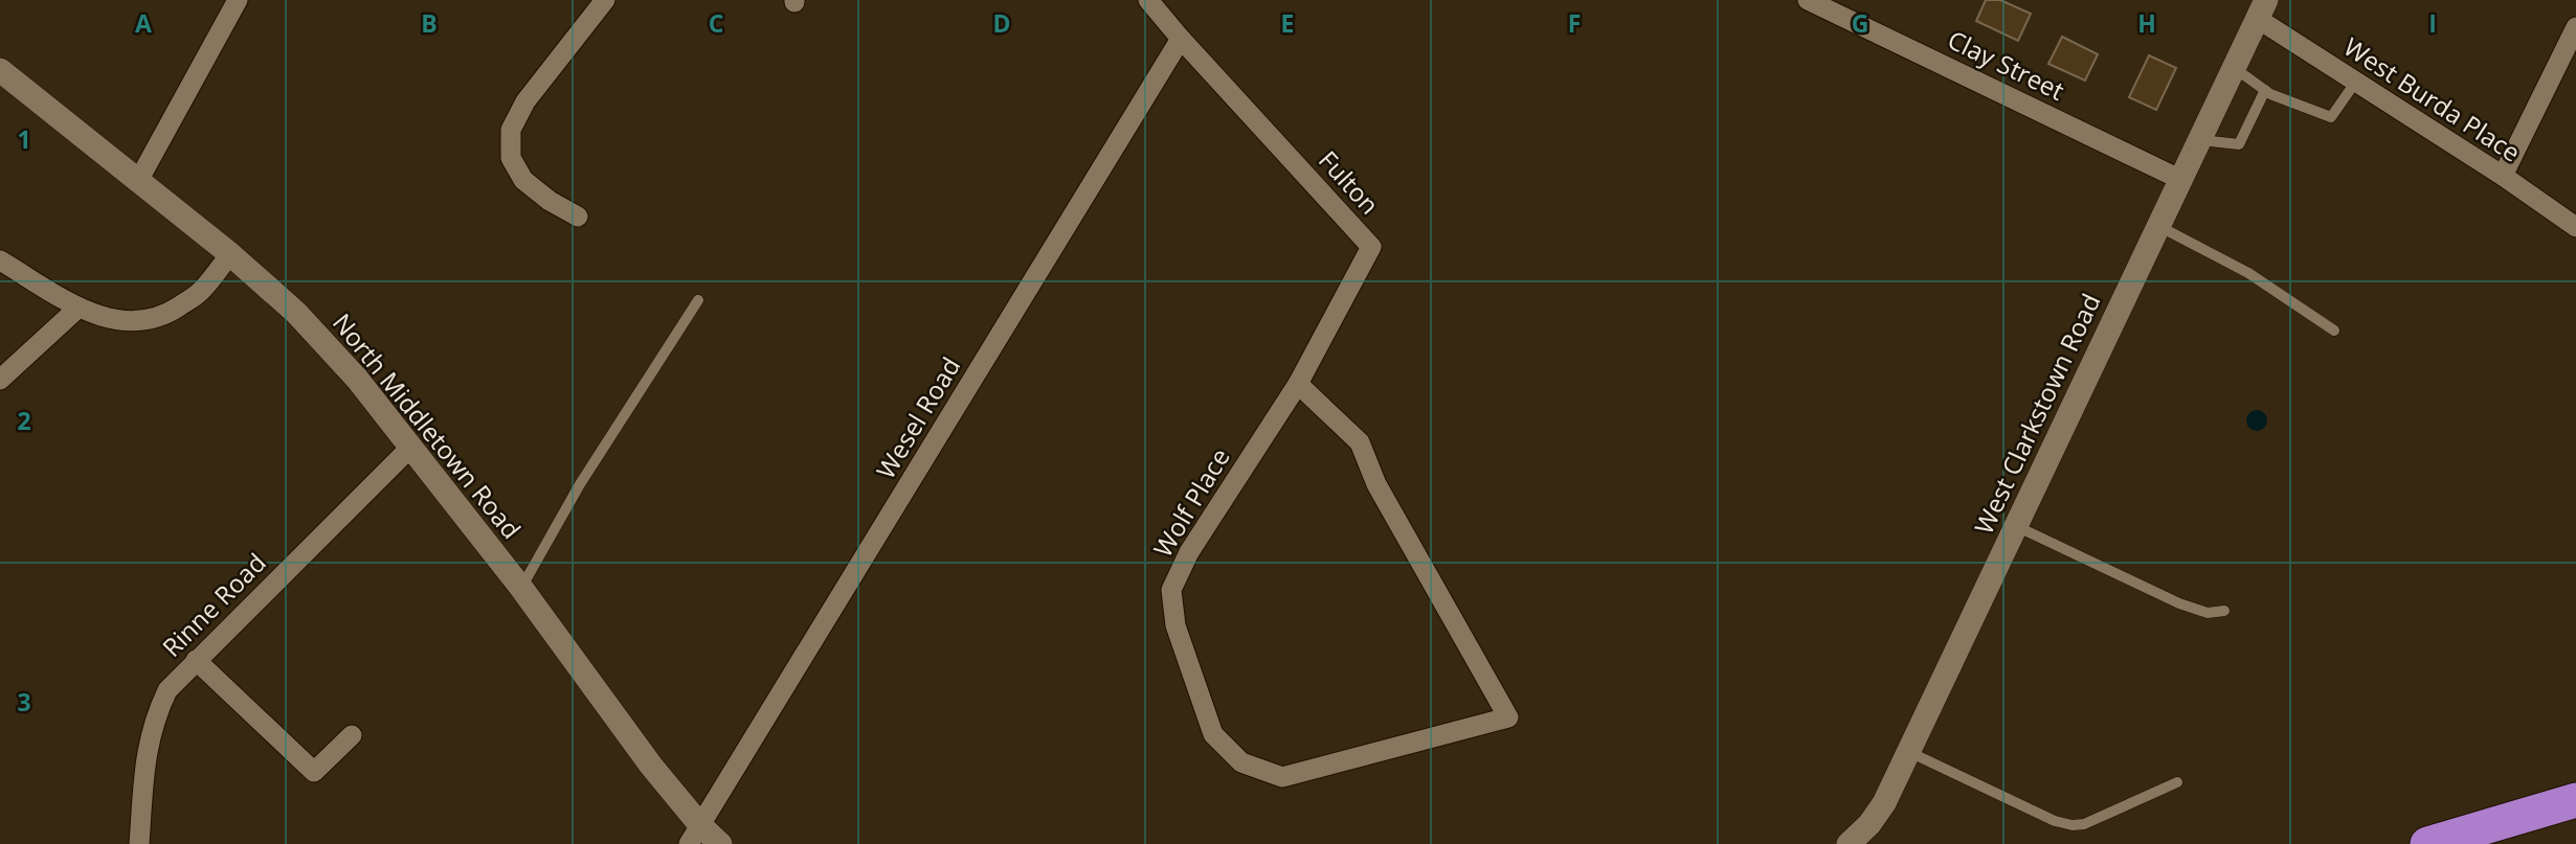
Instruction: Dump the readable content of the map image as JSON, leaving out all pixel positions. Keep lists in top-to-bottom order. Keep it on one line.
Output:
{"streets":{"street":["Clay Street","West Burda Place","Fulton","West Clarkstown Road","Wesel Road","North Middletown Road","Wolf Place","Rinne Road"]},"crossings":[["Clay Street","West Clarkstown Road"],["West Burda Place","West Clarkstown Road"],["Fulton","Wesel Road"],["Fulton","Wolf Place"],["Wesel Road","North Middletown Road"],["North Middletown Road","Rinne Road"]],"grid":{"columns":["A","B","C","D","E","F","G","H","I"],"rows":["1","2","3"]}}
